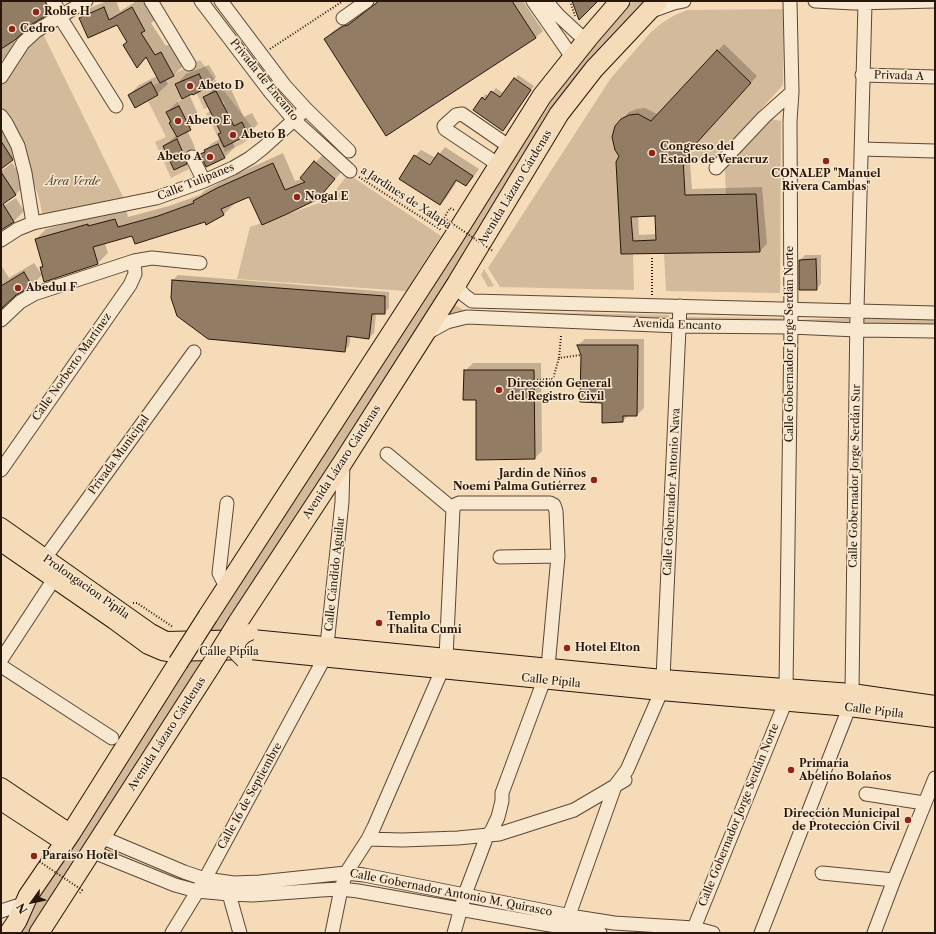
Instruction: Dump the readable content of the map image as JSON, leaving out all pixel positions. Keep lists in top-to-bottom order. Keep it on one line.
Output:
{"streets":{"highway":["Avenida Lázaro Cárdenas"],"main road":["Prolongacion Pípila","Calle Pípila"],"street":["Privada A","Privada de Encanto","Calle Tulipanes","Avenida Encanto","Calle Gobernador Jorge Serdán Norte","Calle Norberto Martínez","Privada Municipal","Calle Gobernador Jorge Serdán Sur","Calle Gobernador Antonio Nava","Calle Cándido Aguilar","Calle 16 de Septiembre","Calle Gobernador Antonio M. Quirasco"],"path":["a Jardines de Xalapa"]},"crossings":[["Privada A","Calle Gobernador Jorge Serdán Sur"],["Privada de Encanto","Calle Tulipanes"],["Privada de Encanto","a Jardines de Xalapa"],["Avenida Lázaro Cárdenas","Avenida Encanto"],["Avenida Lázaro Cárdenas","Calle Cándido Aguilar"],["Avenida Lázaro Cárdenas","Calle Gobernador Antonio M. Quirasco"],["Avenida Encanto","Calle Gobernador Jorge Serdán Norte"],["Avenida Encanto","Calle Gobernador Jorge Serdán Sur"],["Avenida Encanto","Calle Gobernador Antonio Nava"],["Calle Gobernador Jorge Serdán Norte","Calle Pípila"],["Calle Gobernador Jorge Serdán Norte","Calle Gobernador Antonio M. Quirasco"],["Privada Municipal","Prolongacion Pípila"],["Calle Gobernador Jorge Serdán Sur","Calle Pípila"],["Calle Gobernador Antonio Nava","Calle Pípila"],["Calle Gobernador Antonio Nava","Calle Gobernador Antonio M. Quirasco"],["Calle Cándido Aguilar","Calle Pípila"],["Calle Cándido Aguilar","Calle 16 de Septiembre"],["Prolongacion Pípila","Calle Pípila"],["Calle Pípila","Calle 16 de Septiembre"],["Calle 16 de Septiembre","Calle Gobernador Antonio M. Quirasco"]],"parks":["Área Verde"],"places":["Roble H","Cedro","Abeto D","Abeto E","Abeto B","Congreso del Estado de Veracruz","Abeto A","CONALEP \"Manuel Rivera Cambas\"","Nogal E","Abedul F","Dirección General del Registro Civil","Jardín de Niños Noemí Palma Gutiérrez","Templo Thalita Cumi","Hotel Elton","Primaria Abelino Bolaños","Dirección Municipal de Protección Civil","Paraíso Hotel"],"north":"bottom left"}
